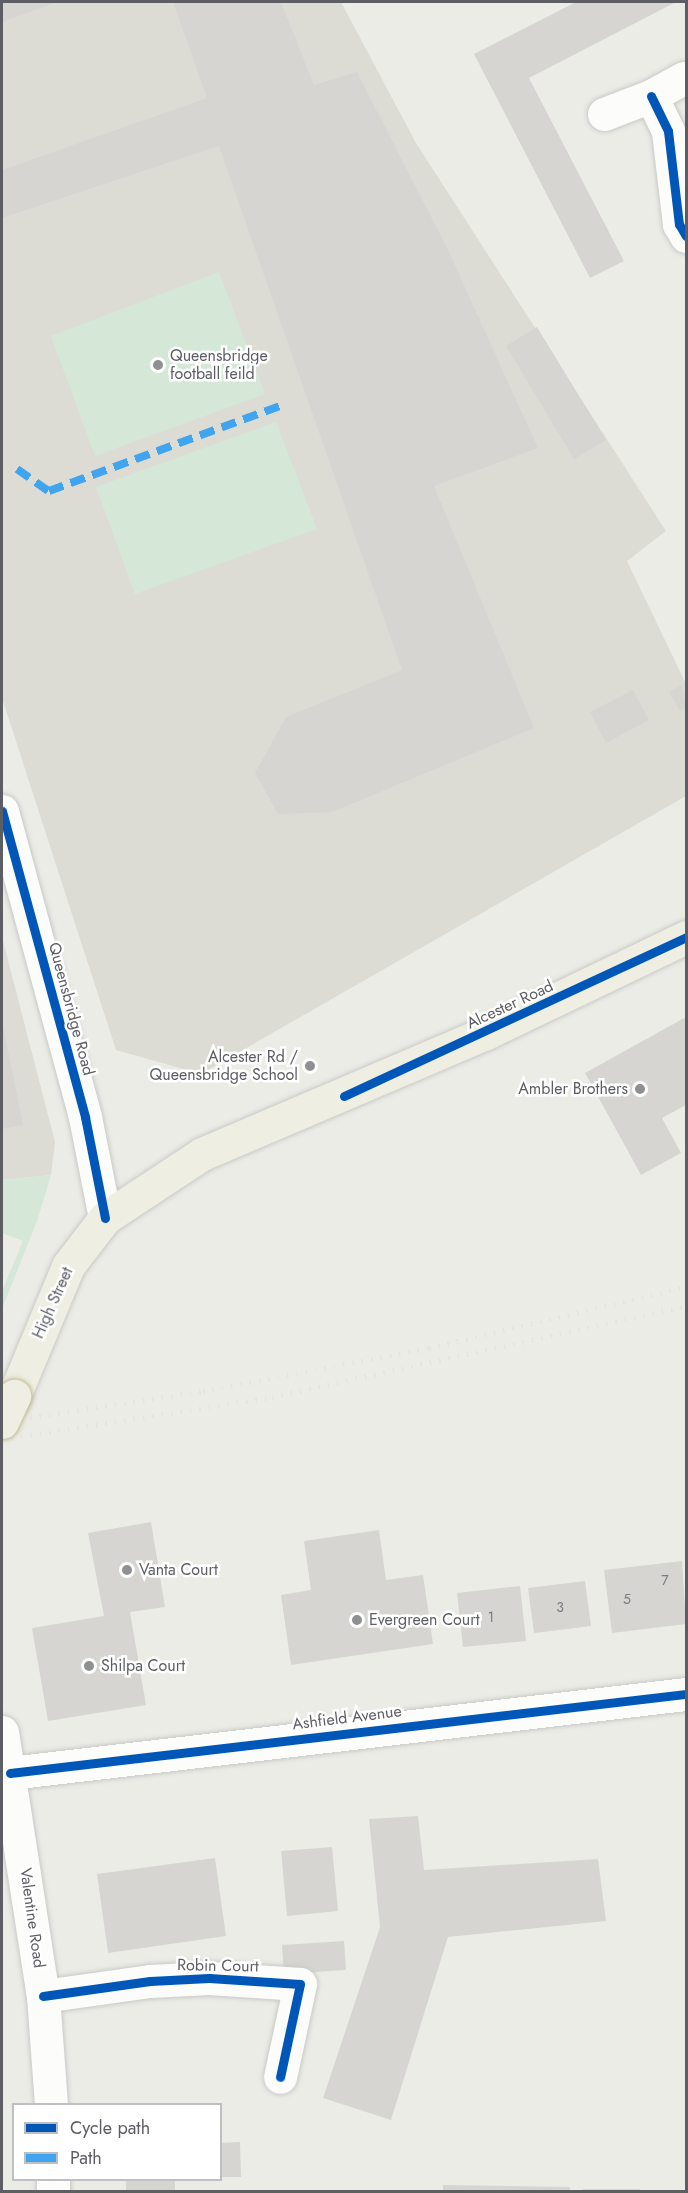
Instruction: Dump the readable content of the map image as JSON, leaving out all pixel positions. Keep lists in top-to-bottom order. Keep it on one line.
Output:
{"streets":{"highway":["Alcester Road","High Street"],"street":["Queensbridge Road","Ashfield Avenue","Valentine Road","Robin Court"]},"crossings":[["Alcester Road","Queensbridge Road"],["Alcester Road","High Street"],["Queensbridge Road","High Street"],["Ashfield Avenue","Valentine Road"],["Valentine Road","Robin Court"]],"places":["Queensbridge football feild","Alcester Rd / Queensbridge School","Ambler Brothers","Vanta Court","Evergreen Court","Shilpa Court"],"house_numbers":["7","5","3","1"],"legend":["Cycle path","Path"]}
